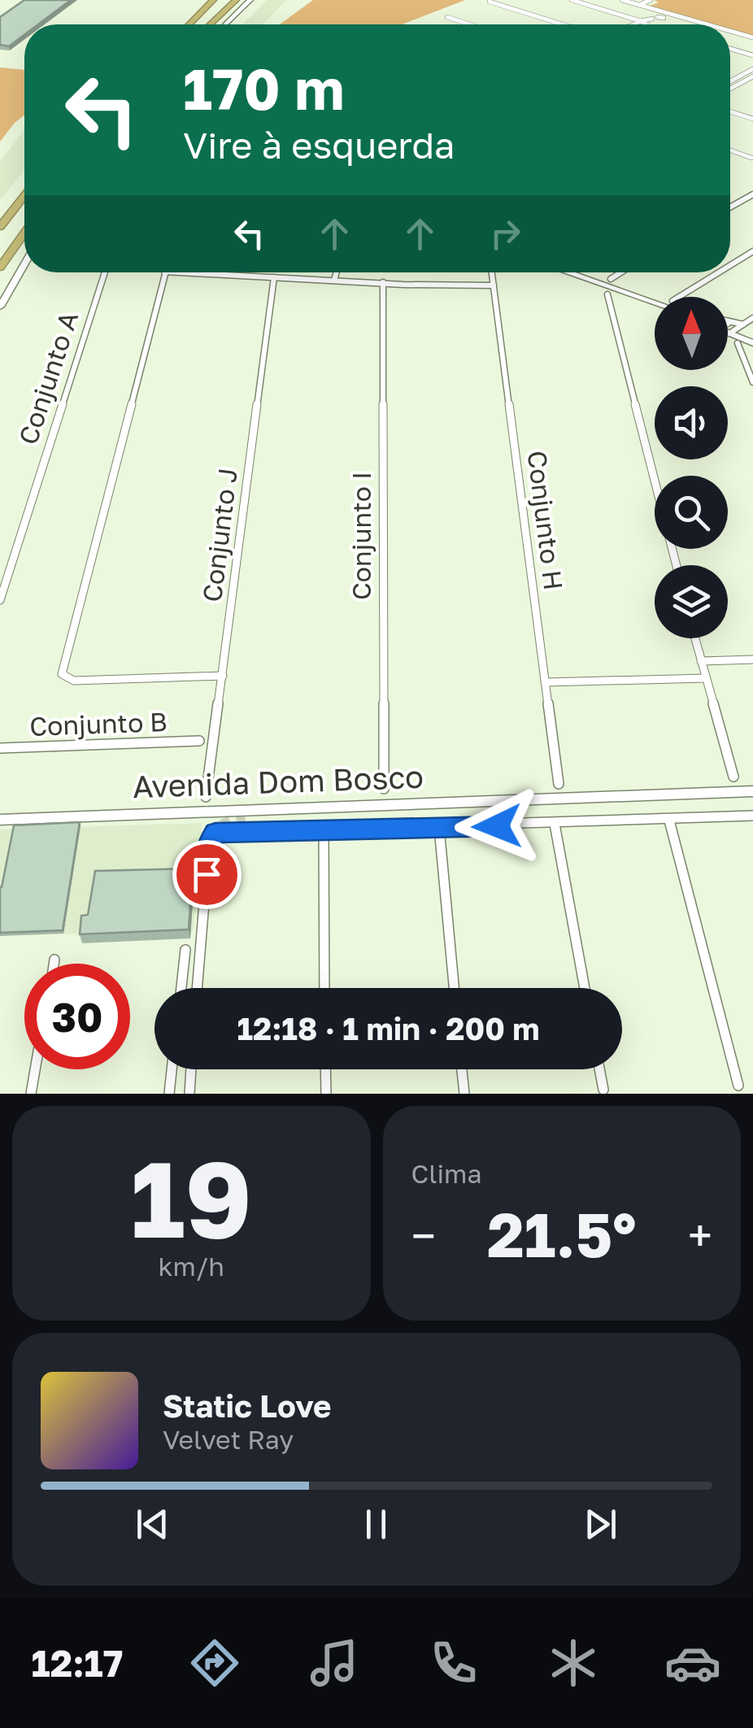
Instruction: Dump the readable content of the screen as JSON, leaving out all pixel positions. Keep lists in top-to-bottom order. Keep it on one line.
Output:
{"streets":{"street":["Conjunto A","Conjunto H","Conjunto J","Conjunto I","Conjunto B","Avenida Dom Bosco"]},"north":"top","page":{"turn":["170 m","Vire à esquerda"],"limit":"30","trip":"12:18 · 1 min · 200 m","tile":[["19","km/h"],"Clima"],"heat":["−","21.5°","+"],"song":["Static Love","Velvet Ray"],"tabs":"12:17"}}
